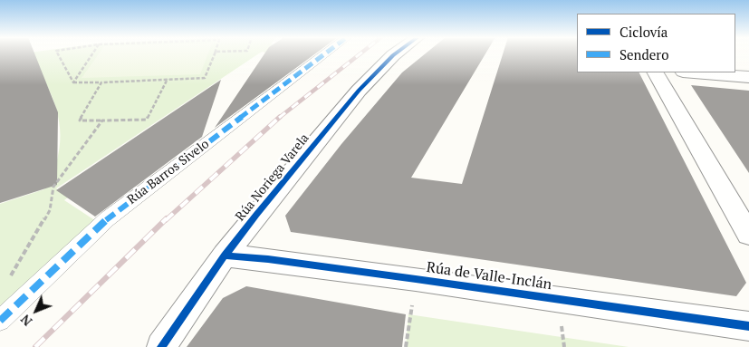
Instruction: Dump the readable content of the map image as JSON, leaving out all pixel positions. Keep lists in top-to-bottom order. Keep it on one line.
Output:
{"streets":{"street":["Rúa Barros Sivelo","Rúa Noriega Varela","Rúa de Valle-Inclán"]},"crossings":[["Rúa Noriega Varela","Rúa de Valle-Inclán"]],"legend":["Ciclovía","Sendero"],"north":"bottom left"}
